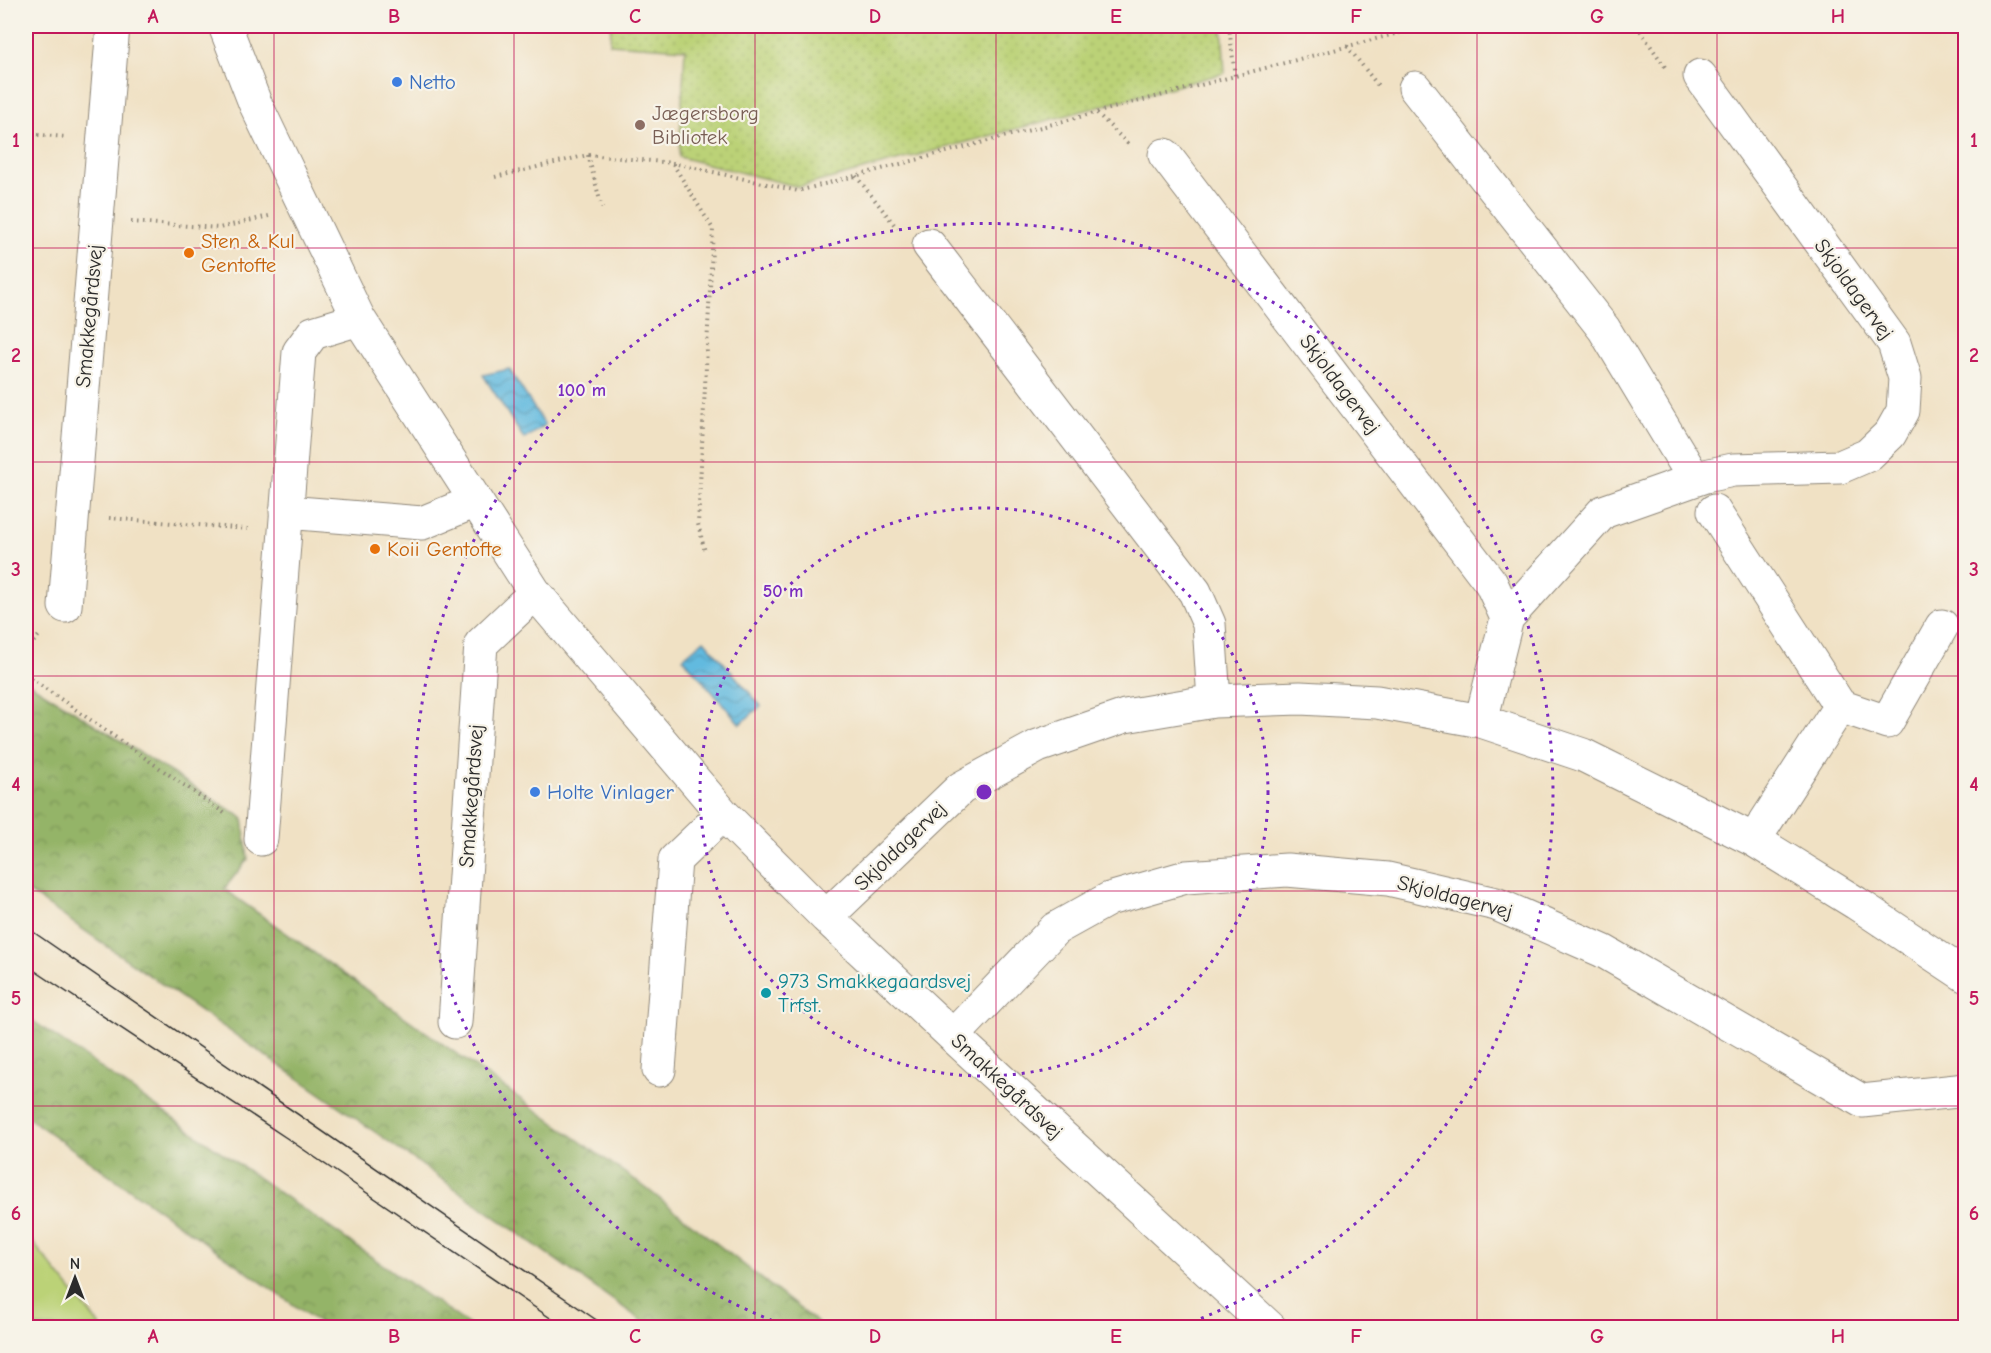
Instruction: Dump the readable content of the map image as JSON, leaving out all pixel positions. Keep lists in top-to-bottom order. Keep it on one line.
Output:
{"streets":{"street":["Skjoldagervej","Smakkegårdsvej"]},"crossings":[["Skjoldagervej","Smakkegårdsvej"]],"places":["Netto","Jægersborg Bibliotek","Sten & Kul Gentofte","Koii Gentofte","Holte Vinlager","973 Smakkegaardsvej Trfst."],"north":"top","grid":{"columns":["A","B","C","D","E","F","G","H"],"rows":["1","2","3","4","5","6"]},"rings":["100 m","50 m"]}
